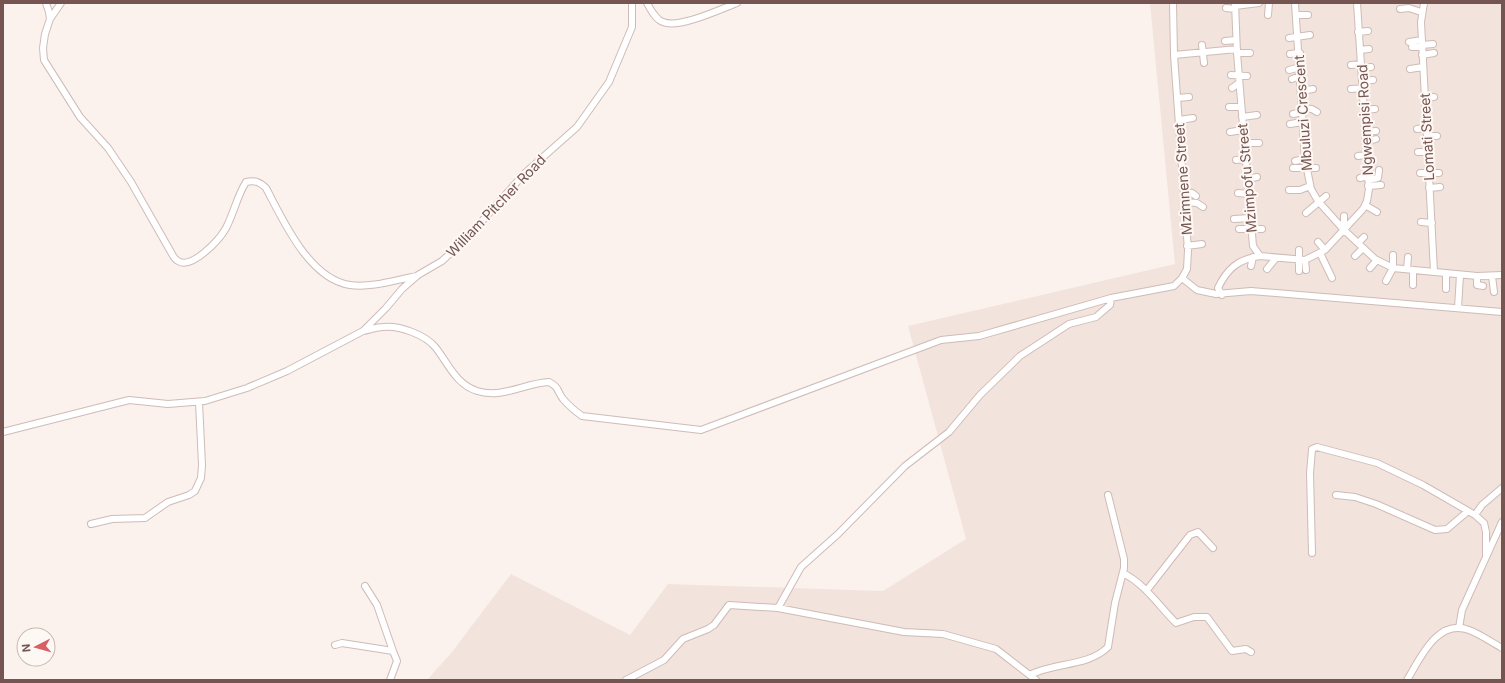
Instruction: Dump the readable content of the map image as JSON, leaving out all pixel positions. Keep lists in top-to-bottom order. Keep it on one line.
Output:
{"streets":{"street":["Mbuluzi Crescent","Ngwempisi Road","Lomati Street","Mzimpofu Street","Mzimnene Street","William Pitcher Road"]},"crossings":[["Mbuluzi Crescent","Lomati Street"]],"north":"left"}
